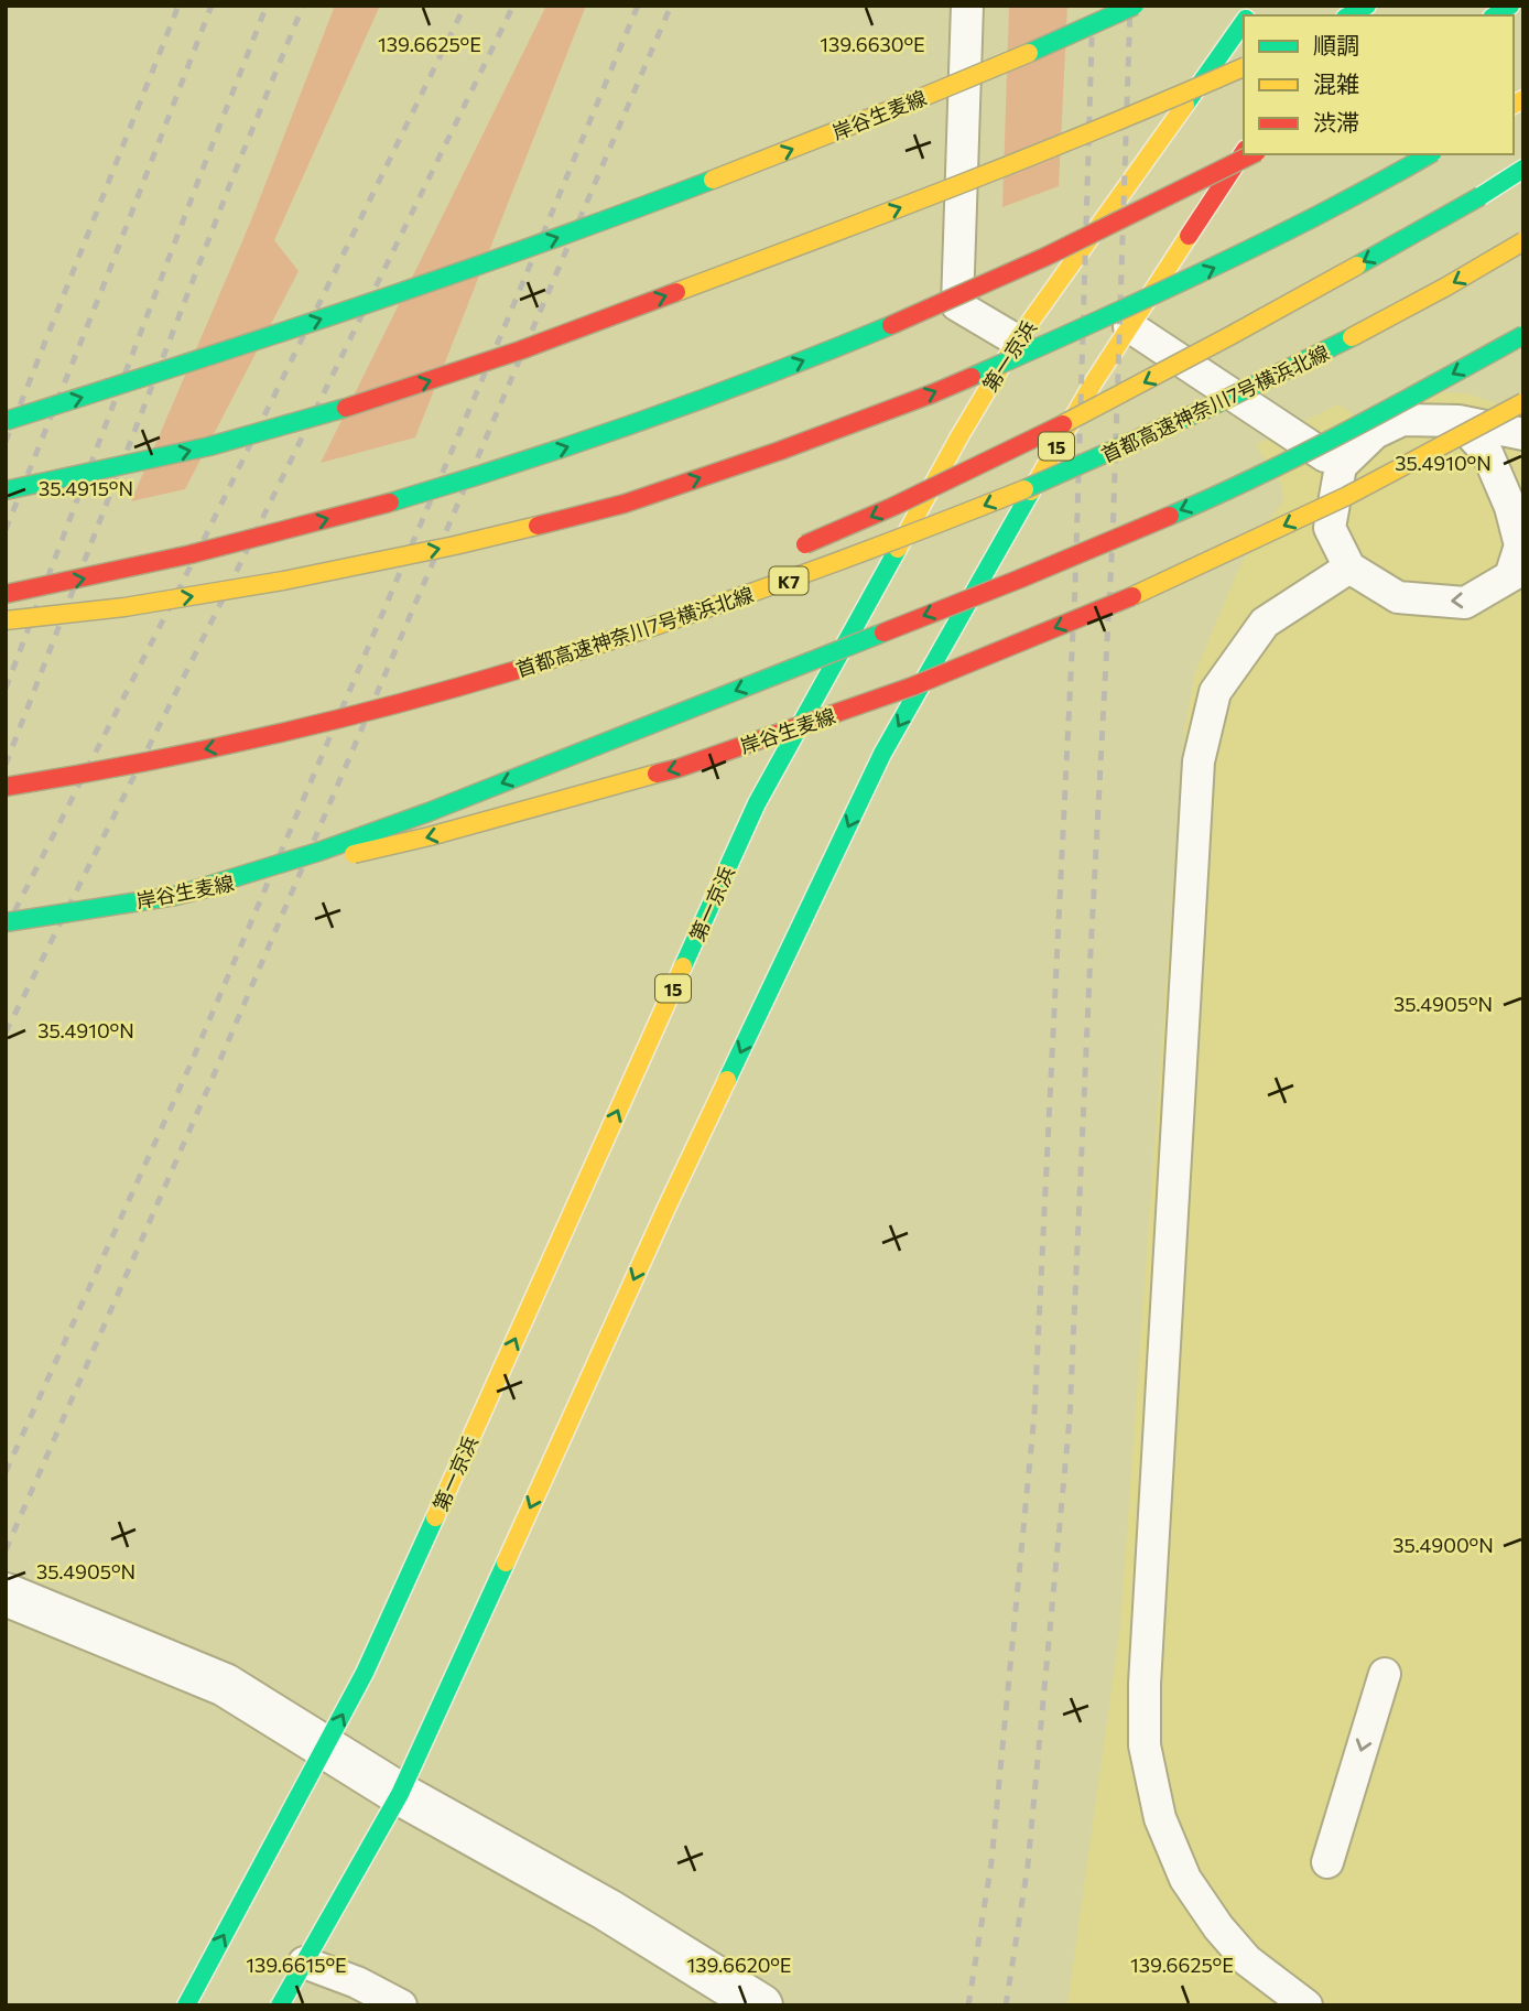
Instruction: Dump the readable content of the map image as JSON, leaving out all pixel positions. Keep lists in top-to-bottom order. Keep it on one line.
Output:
{"streets":{"main road":["岸谷生麦線","第一京浜","首都高速神奈川7号横浜北線","15","K7"]},"legend":["順調","混雑","渋滞"],"coordinates":["139.6625°E","139.6630°E","35.4910°N","35.4915°N","35.4905°N","35.4900°N","139.6615°E","139.6620°E"]}
